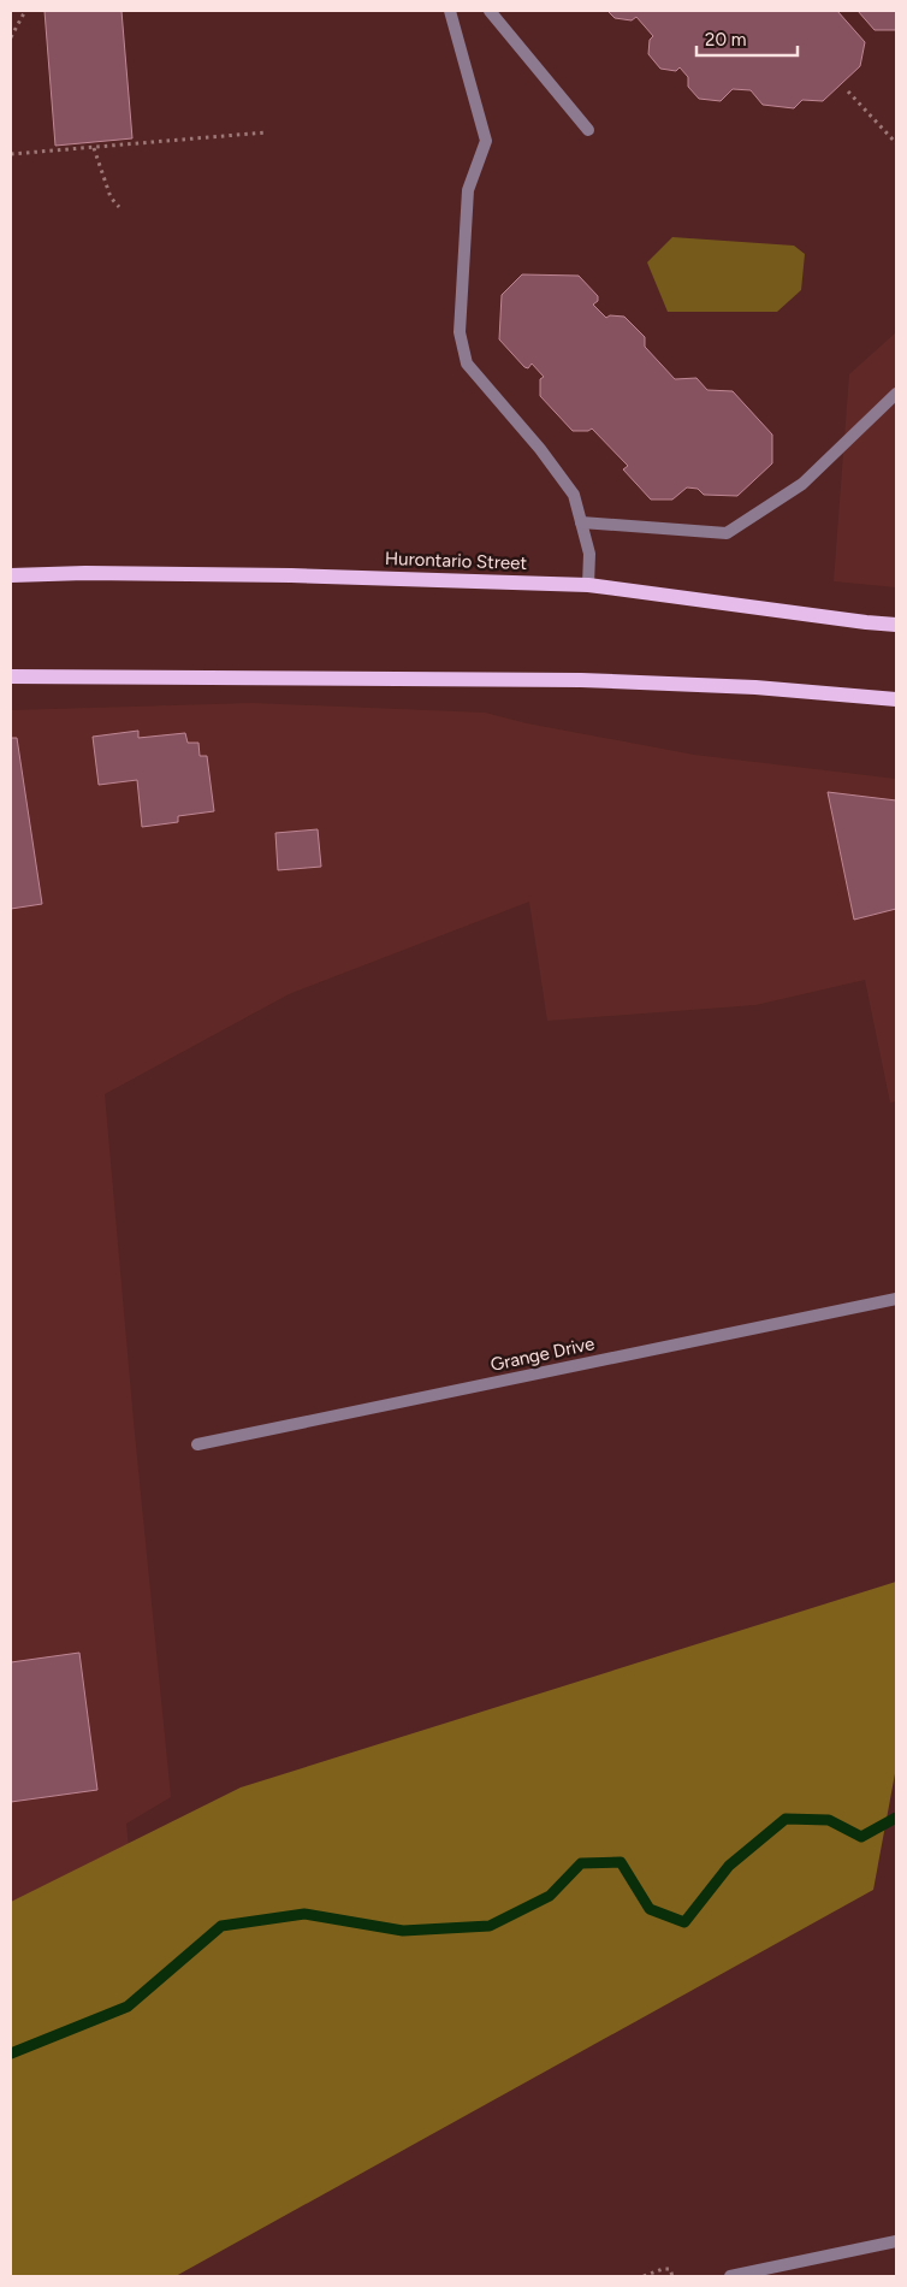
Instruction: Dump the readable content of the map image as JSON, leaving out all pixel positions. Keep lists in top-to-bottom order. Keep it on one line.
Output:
{"streets":{"main road":["Hurontario Street"],"street":["Grange Drive"]},"scale_bar":"20 m"}
